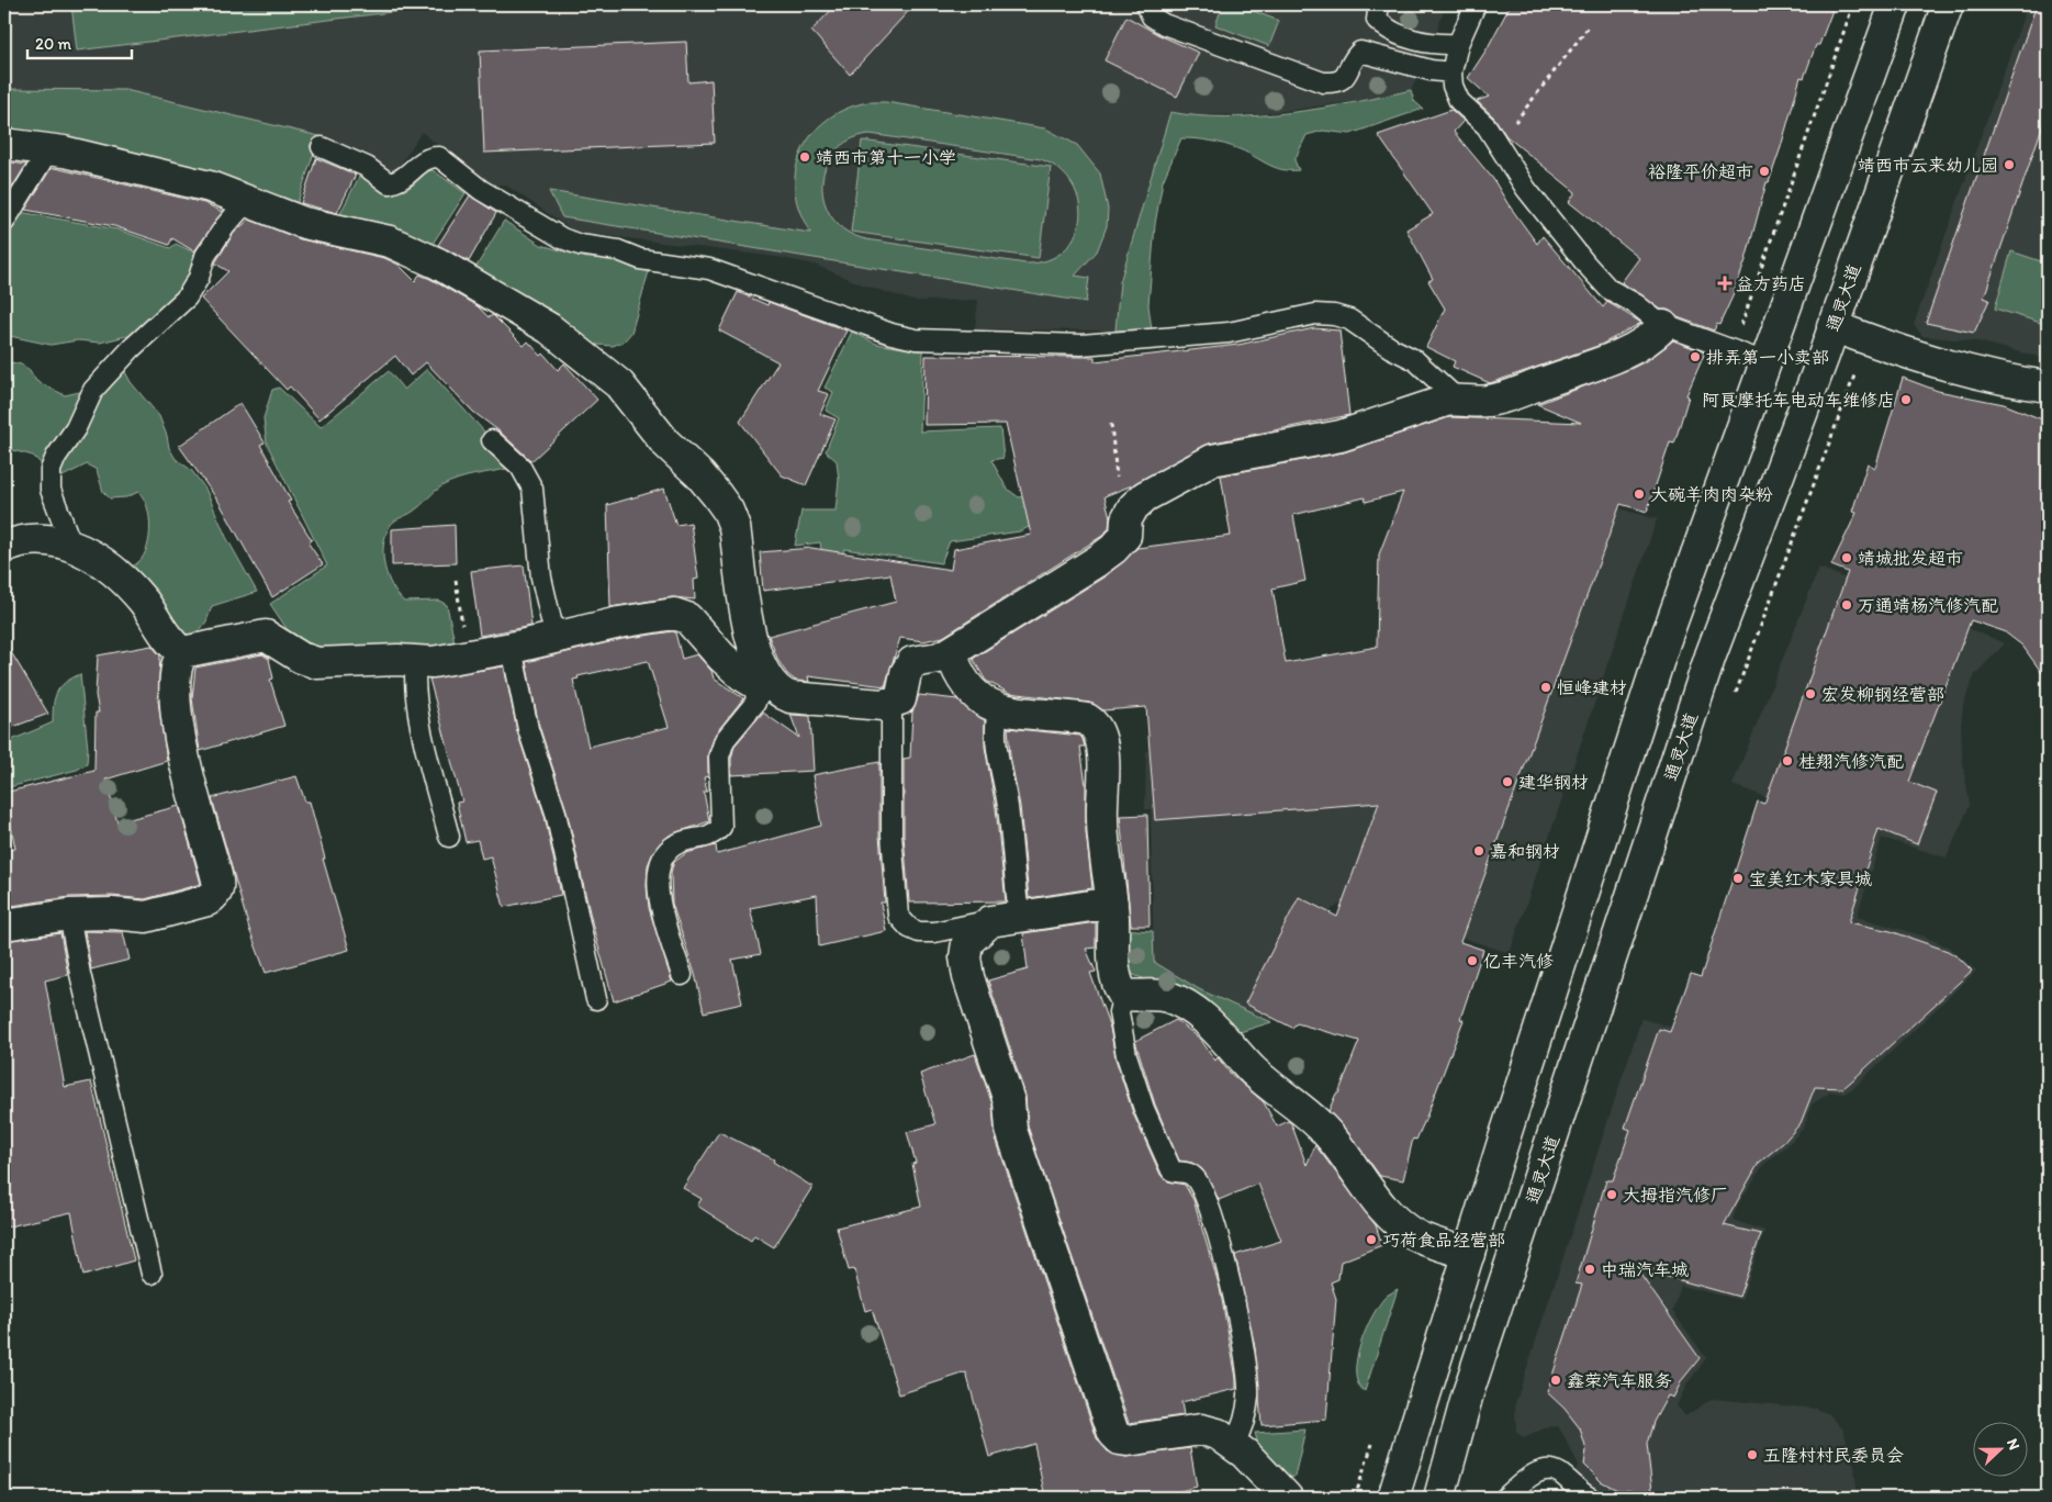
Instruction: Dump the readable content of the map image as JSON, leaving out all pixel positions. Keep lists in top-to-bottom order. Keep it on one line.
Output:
{"streets":{"street":["通灵大道"]},"places":{"other":["靖西市第十一小学","靖西市云来幼儿园","裕隆平价超市","排弄第一小卖部","阿良摩托车电动车维修店","大碗羊肉肉杂粉","靖城批发超市","万通靖杨汽修汽配","恒峰建材","宏发柳钢经营部","桂翔汽修汽配","建华钢材","嘉和钢材","宝美红木家具城","亿丰汽修","大拇指汽修厂","巧荷食品经营部","中瑞汽车城","鑫荣汽车服务","五隆村村民委员会"],"health":["益方药店"]},"scale_bar":"20 m","north":"right"}
